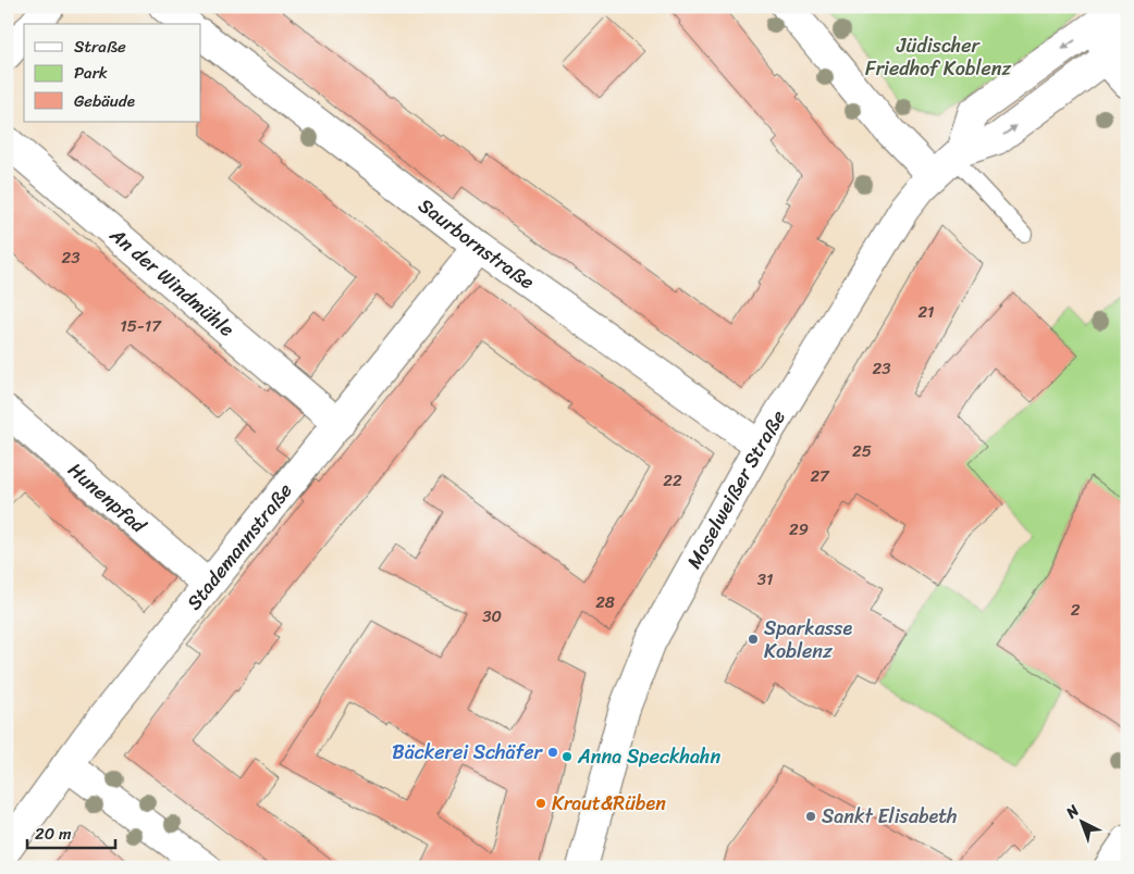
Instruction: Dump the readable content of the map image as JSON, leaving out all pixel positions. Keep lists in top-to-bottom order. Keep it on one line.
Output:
{"streets":{"street":["Saurbornstraße","An der Windmühle","Moselweißer Straße","Hunenpfad","Stademannstraße"]},"crossings":[["Saurbornstraße","Moselweißer Straße"],["Saurbornstraße","Stademannstraße"],["An der Windmühle","Stademannstraße"],["Hunenpfad","Stademannstraße"]],"parks":["Jüdischer Friedhof Koblenz"],"places":["Sparkasse Koblenz","Bäckerei Schäfer","Anna Speckhahn","Kraut&Rüben","Sankt Elisabeth"],"house_numbers":["23","21","15-17","23","25","27","22","29","31","28","2","30"],"legend":["Straße","Park","Gebäude"],"scale_bar":"20 m","north":"top left"}
